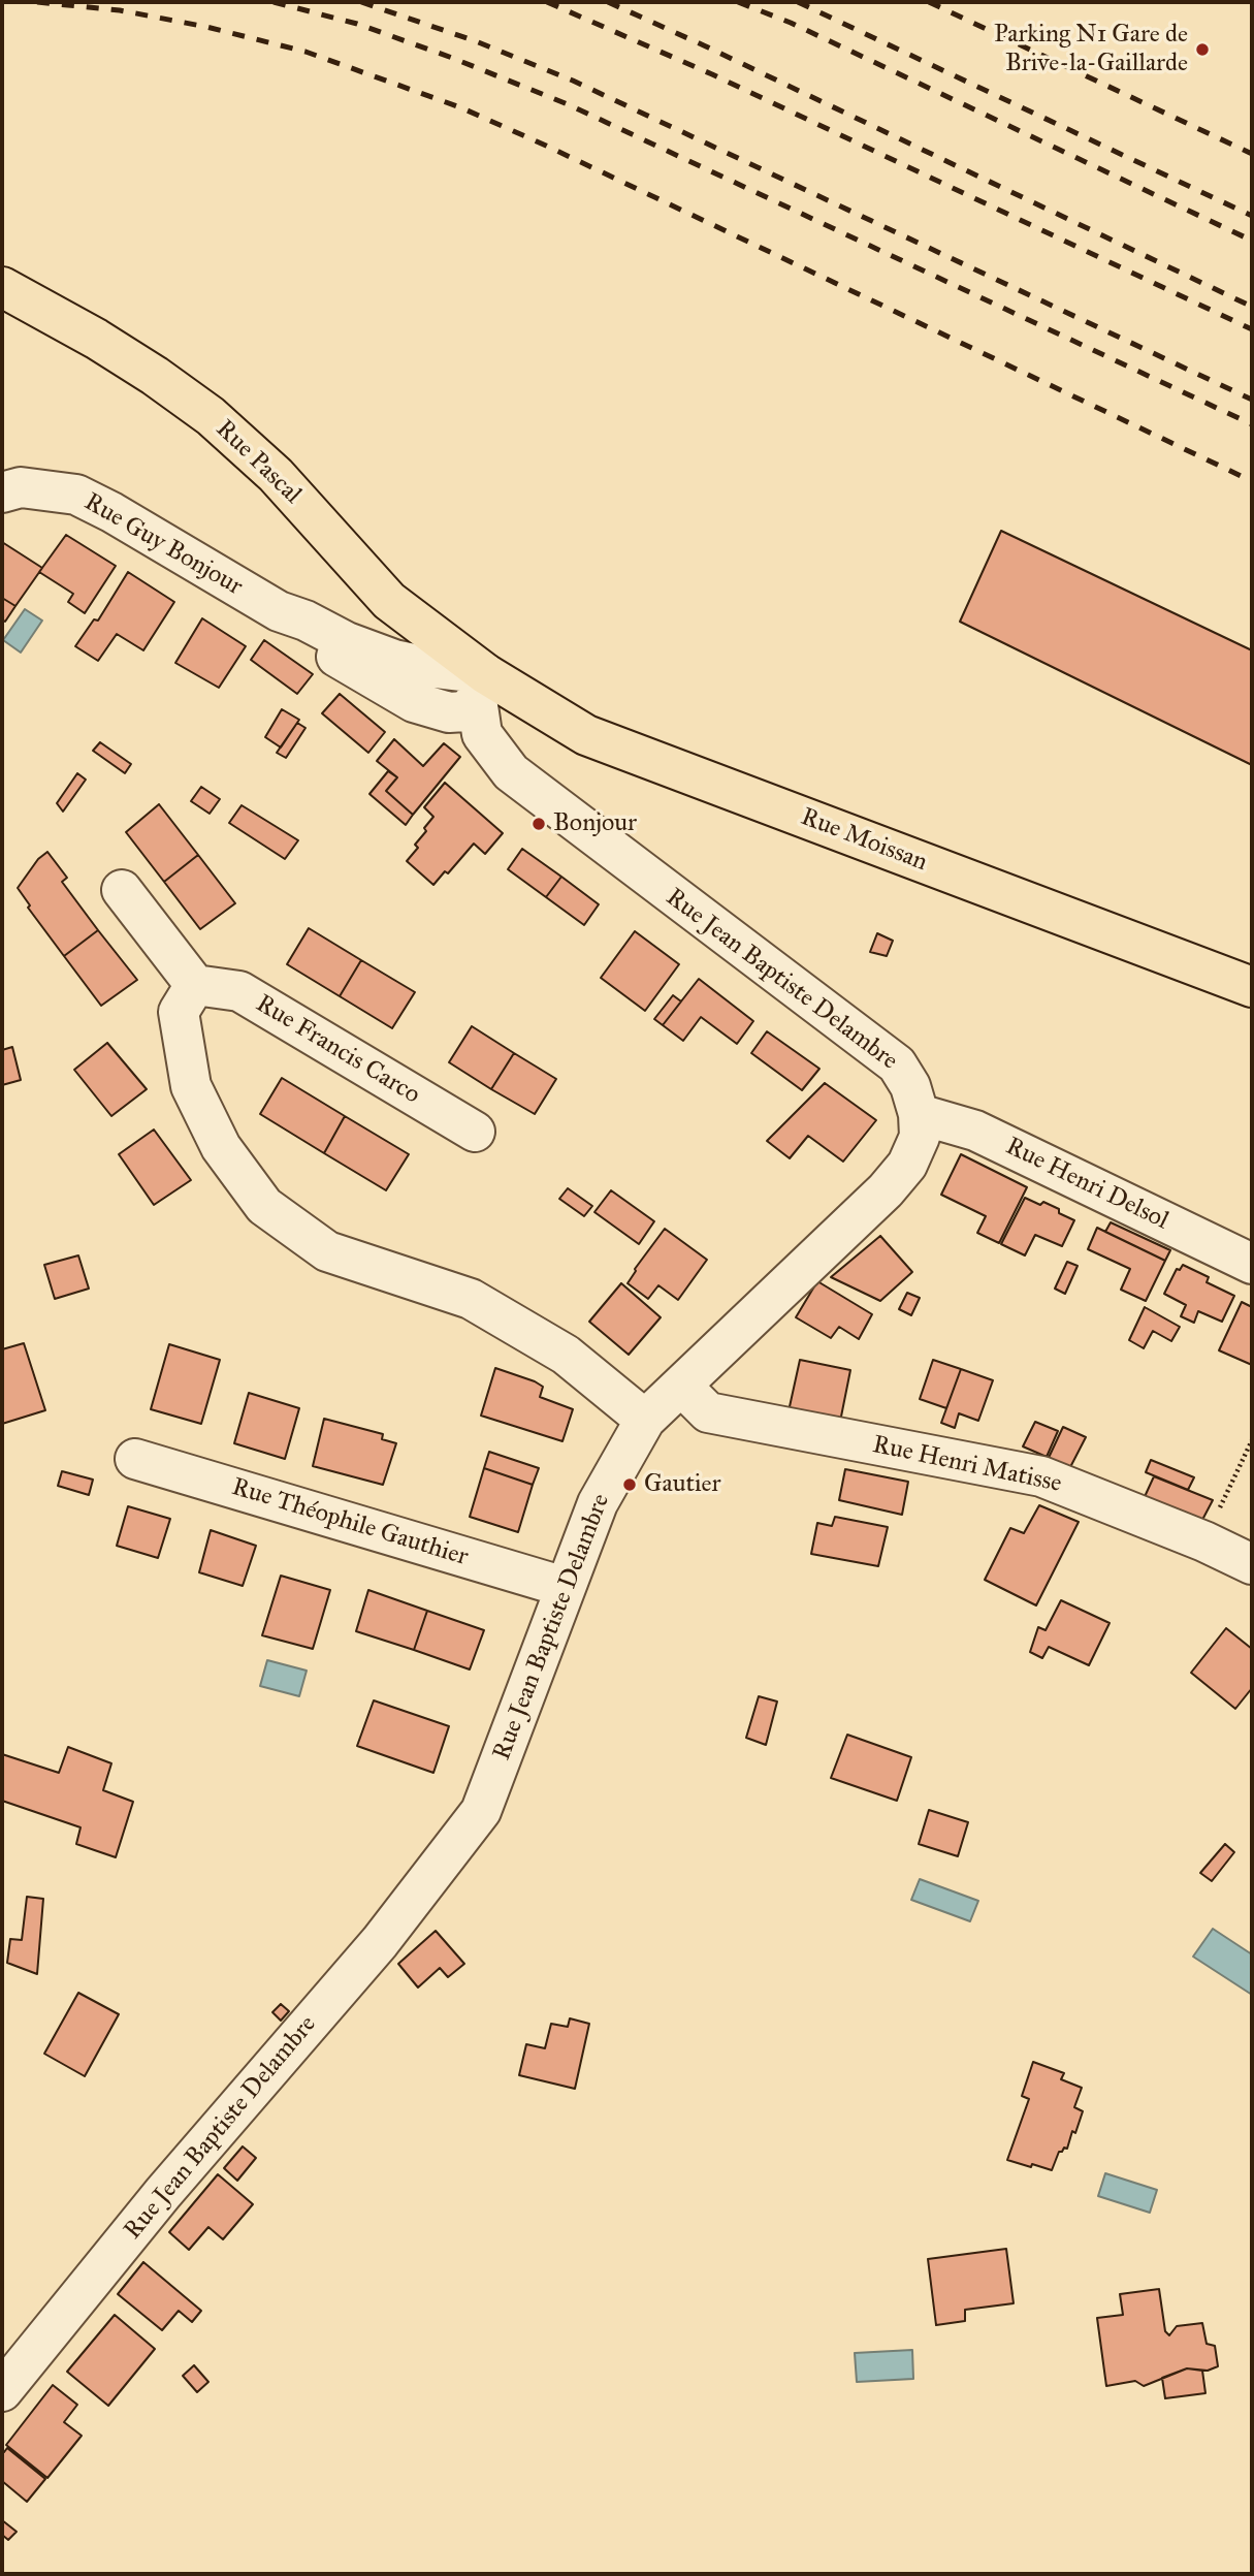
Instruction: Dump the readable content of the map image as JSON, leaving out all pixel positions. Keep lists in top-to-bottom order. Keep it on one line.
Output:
{"streets":{"main road":["Rue Pascal","Rue Moissan"],"street":["Rue Guy Bonjour","Rue Jean Baptiste Delambre","Rue Francis Carco","Rue Henri Delsol","Rue Henri Matisse","Rue Théophile Gauthier"]},"crossings":[["Rue Pascal","Rue Guy Bonjour"],["Rue Pascal","Rue Moissan"],["Rue Pascal","Rue Jean Baptiste Delambre"],["Rue Guy Bonjour","Rue Moissan"],["Rue Guy Bonjour","Rue Jean Baptiste Delambre"],["Rue Moissan","Rue Jean Baptiste Delambre"],["Rue Jean Baptiste Delambre","Rue Henri Delsol"],["Rue Jean Baptiste Delambre","Rue Henri Matisse"],["Rue Jean Baptiste Delambre","Rue Théophile Gauthier"]],"places":["Parking N1 Gare de Brive-la-Gaillarde","Bonjour","Gautier"]}
